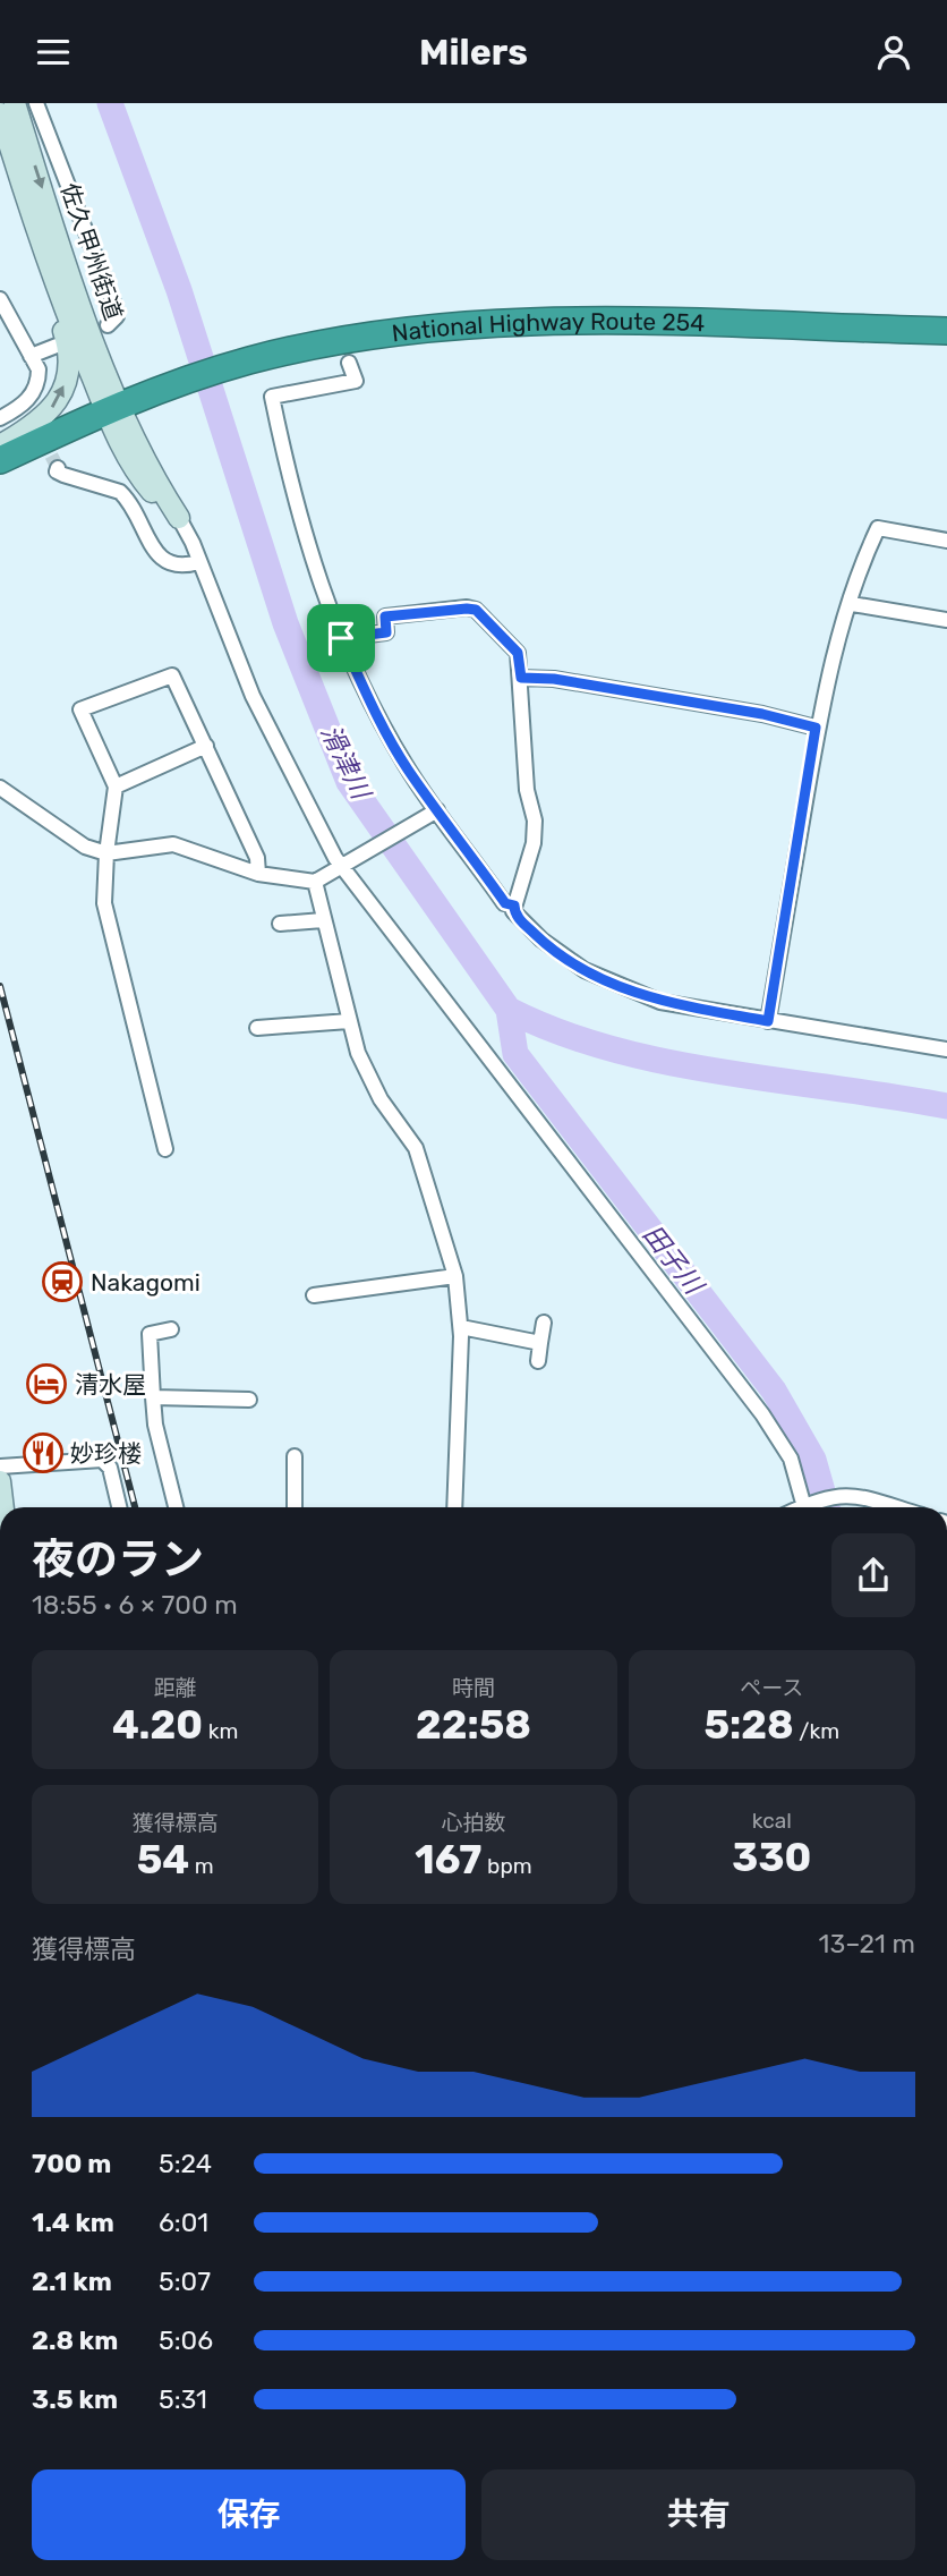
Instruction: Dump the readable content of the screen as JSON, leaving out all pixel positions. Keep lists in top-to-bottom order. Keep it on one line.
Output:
{"streets":{"highway":["National Highway Route 254"],"main road":["佐久甲州街道"]},"crossings":[["佐久甲州街道","National Highway Route 254"]],"water":["滑津川","田子川"],"places":{"station":["Nakagomi"],"hotel":["清水屋"],"restaurant":["妙珍楼"]},"page":{"header":"Milers","heading":["夜のラン","18:55 · 6 × 700 m"],"stats":[["距離","4.20 km"],["時間","22:58"],["ペース","5:28 /km"],["獲得標高","54 m"],["心拍数","167 bpm"],["kcal","330"]],"chart":["獲得標高","13–21 m"],"list":[{"name":"700 m","note":"5:24"},{"name":"1.4 km","note":"6:01"},{"name":"2.1 km","note":"5:07"},{"name":"2.8 km","note":"5:06"},{"name":"3.5 km","note":"5:31"}],"buttons":["保存","共有"]}}
